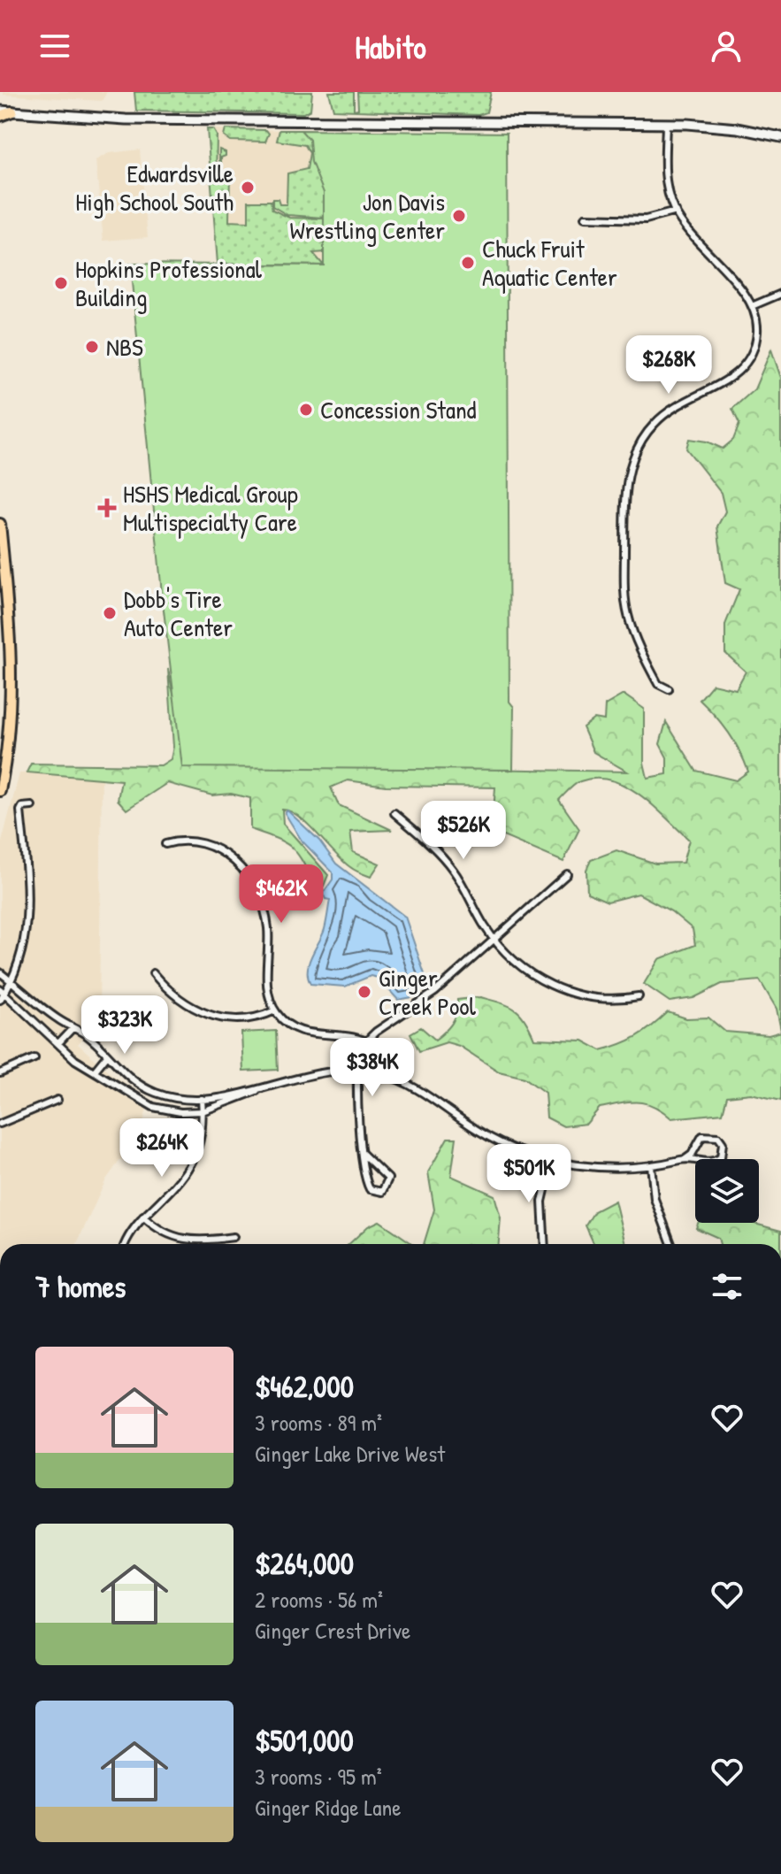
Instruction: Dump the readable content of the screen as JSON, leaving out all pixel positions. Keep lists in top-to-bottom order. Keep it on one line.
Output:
{"places":{"other":["Edwardsville High School South","Jon Davis Wrestling Center","Chuck Fruit Aquatic Center","Hopkins Professional Building","NBS","Concession Stand","Dobb's Tire Auto Center","Ginger Creek Pool"],"health":["HSHS Medical Group Multispecialty Care"]},"page":{"header":"Habito","price":["$268K","$526K","$462K","$323K","$384K","$264K","$501K"],"heading":"7 homes","list":[{"name":"$462,000","note":"3 rooms · 89 m² · Ginger Lake Drive West"},{"name":"$264,000","note":"2 rooms · 56 m² · Ginger Crest Drive"},{"name":"$501,000","note":"3 rooms · 95 m² · Ginger Ridge Lane"}]}}
